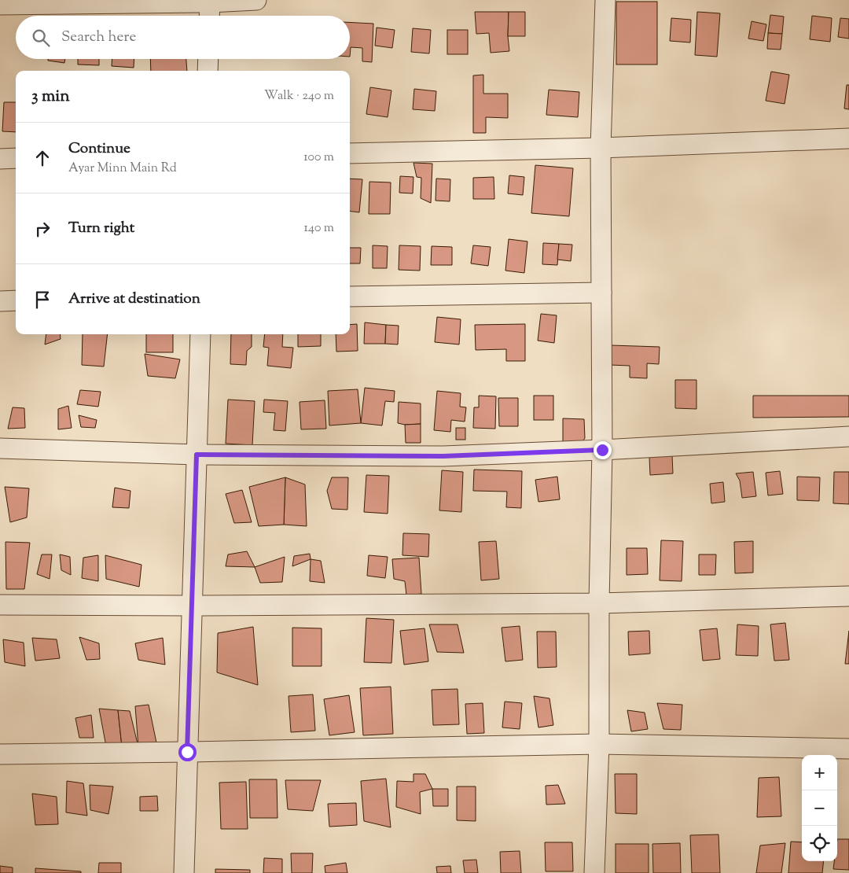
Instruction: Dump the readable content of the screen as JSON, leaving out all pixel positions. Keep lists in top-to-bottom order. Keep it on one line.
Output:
{"page":{"search":"Search here","heading":["3 min","Walk · 240 m"],"list":[["Continue","Ayar Minn Main Rd","100 m"],["Turn right","140 m"],"Arrive at destination"],"map_buttons":["+","−"]}}
